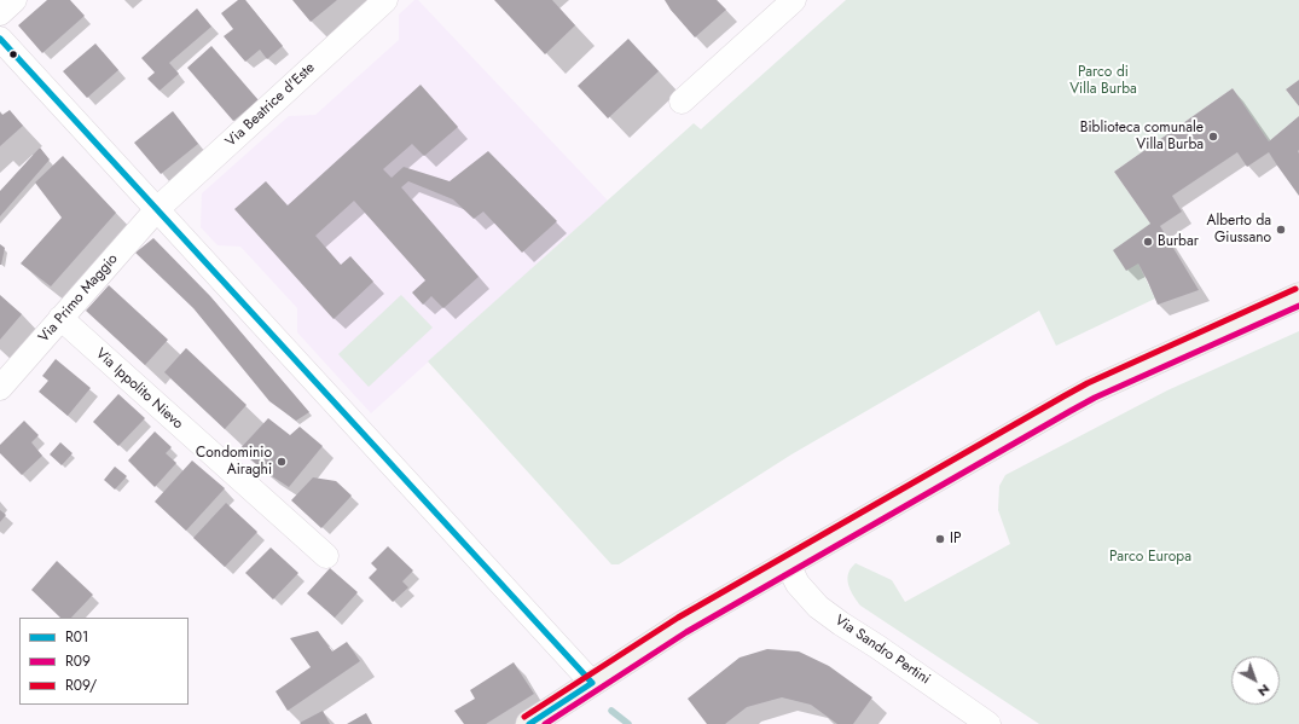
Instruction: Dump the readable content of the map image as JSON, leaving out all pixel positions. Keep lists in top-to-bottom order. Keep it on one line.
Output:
{"streets":{"street":["Via Beatrice d'Este","Via Primo Maggio","Via Ippolito Nievo","Via Sandro Pertini"]},"crossings":[["Via Beatrice d'Este","Via Primo Maggio"],["Via Primo Maggio","Via Ippolito Nievo"]],"parks":["Parco di Villa Burba","Parco Europa"],"places":["Biblioteca comunale Villa Burba","Alberto da Giussano","Burbar","Condominio Airaghi","IP"],"lines":["transit line R01","transit line R09/","transit line R09"],"legend":["R01","R09","R09/"],"north":"bottom right"}
